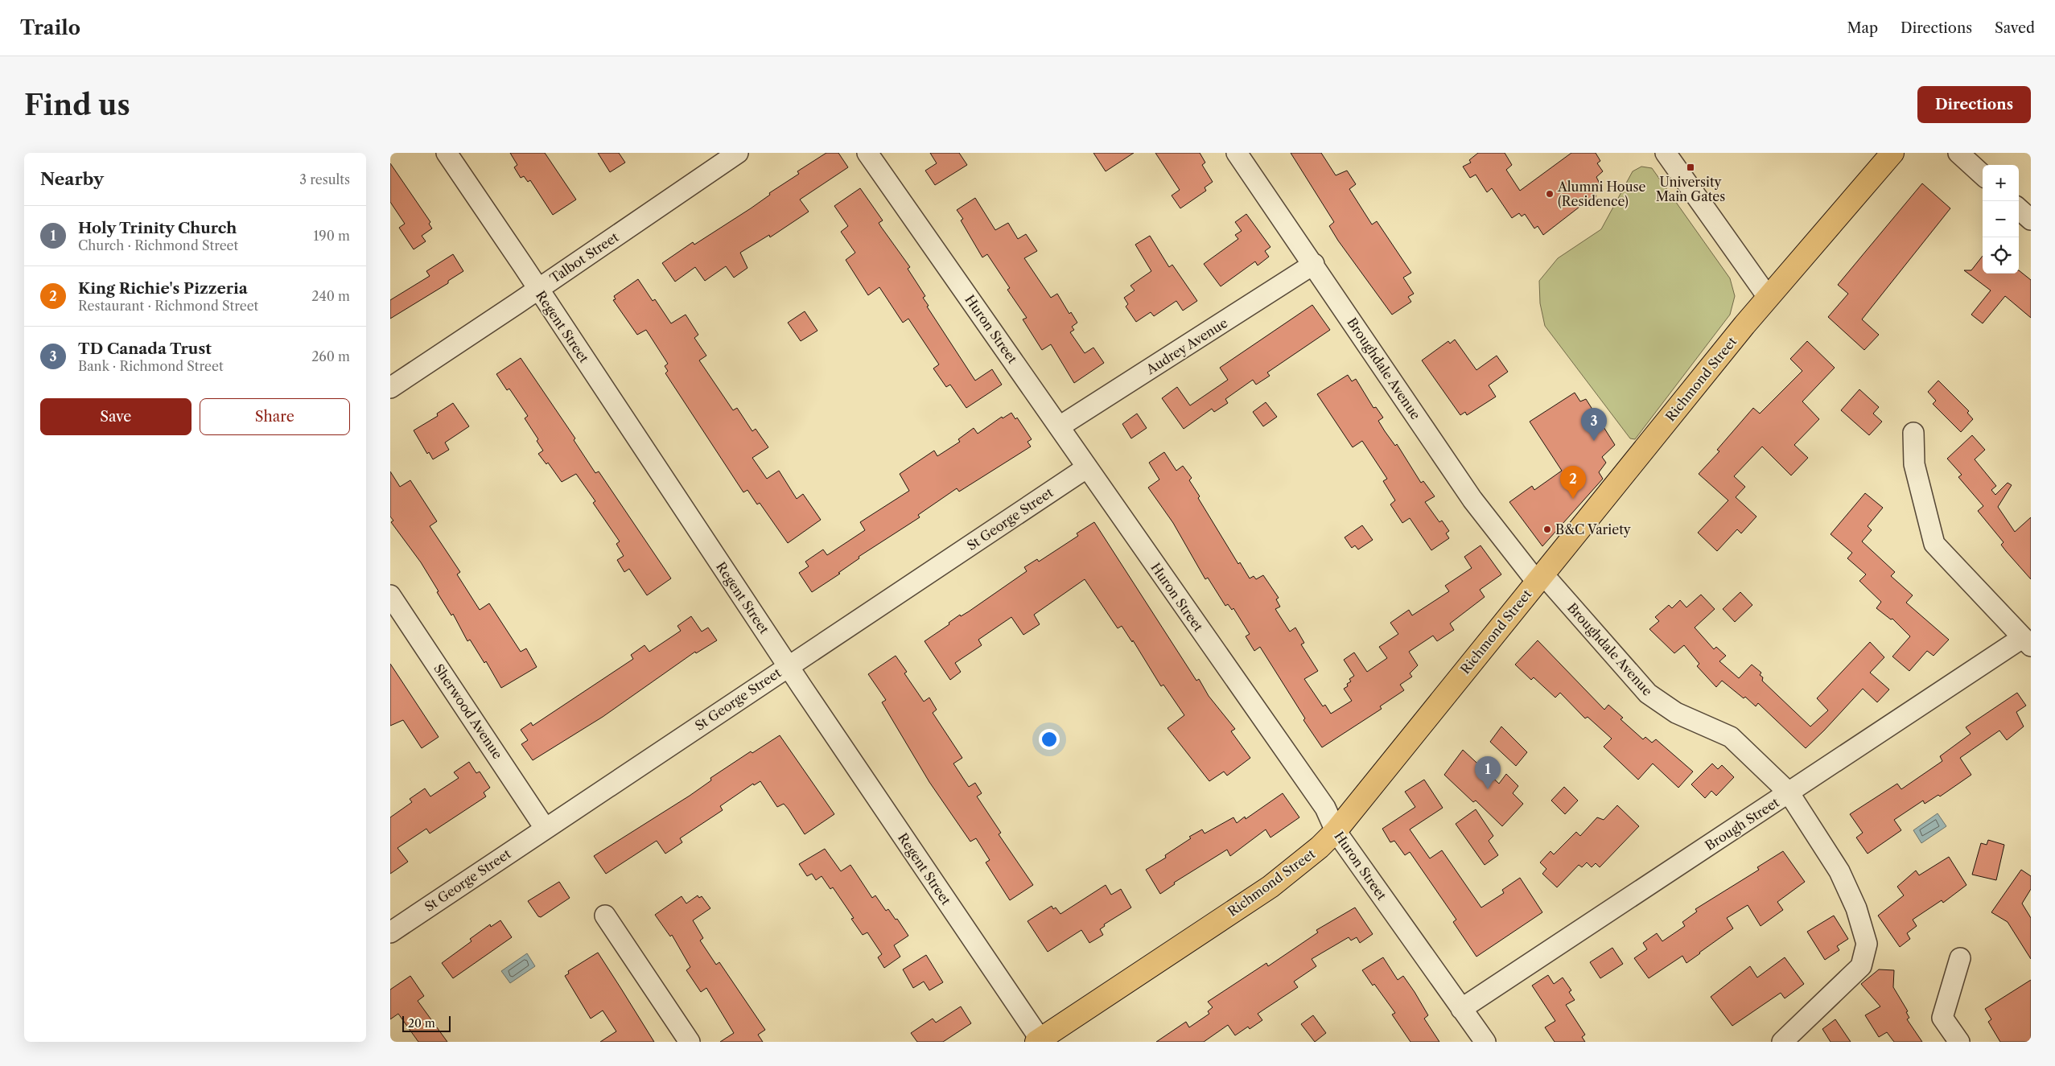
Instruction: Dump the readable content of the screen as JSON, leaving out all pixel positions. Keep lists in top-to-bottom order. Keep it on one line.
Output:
{"streets":{"main road":["Richmond Street"],"street":["Talbot Street","Regent Street","Huron Street","Audrey Avenue","Broughdale Avenue","St George Street","Sherwood Avenue","Brough Street"]},"crossings":[["Talbot Street","Regent Street"],["Regent Street","Richmond Street"],["Regent Street","St George Street"],["Huron Street","Audrey Avenue"],["Huron Street","Richmond Street"],["Huron Street","St George Street"],["Huron Street","Brough Street"],["Audrey Avenue","Broughdale Avenue"],["Broughdale Avenue","Richmond Street"],["Broughdale Avenue","Brough Street"],["St George Street","Sherwood Avenue"]],"places":{"transit":["University Main Gates"],"other":["Alumni House (Residence)","B&C Variety"]},"scale_bar":"20 m","page":{"header":"Trailo","nav":["Map","Directions","Saved"],"buttons":["Directions",["Save","Share"]],"title":"Find us","heading":["Nearby","3 results"],"map_buttons":["+","−"],"list":[{"mark":"1","name":"Holy Trinity Church","note":"Church · Richmond Street","value":"190 m"},{"mark":"2","name":"King Richie's Pizzeria","note":"Restaurant · Richmond Street","value":"240 m"},{"mark":"3","name":"TD Canada Trust","note":"Bank · Richmond Street","value":"260 m"}],"pins":["3","2","1"],"scale":"20 m"}}
